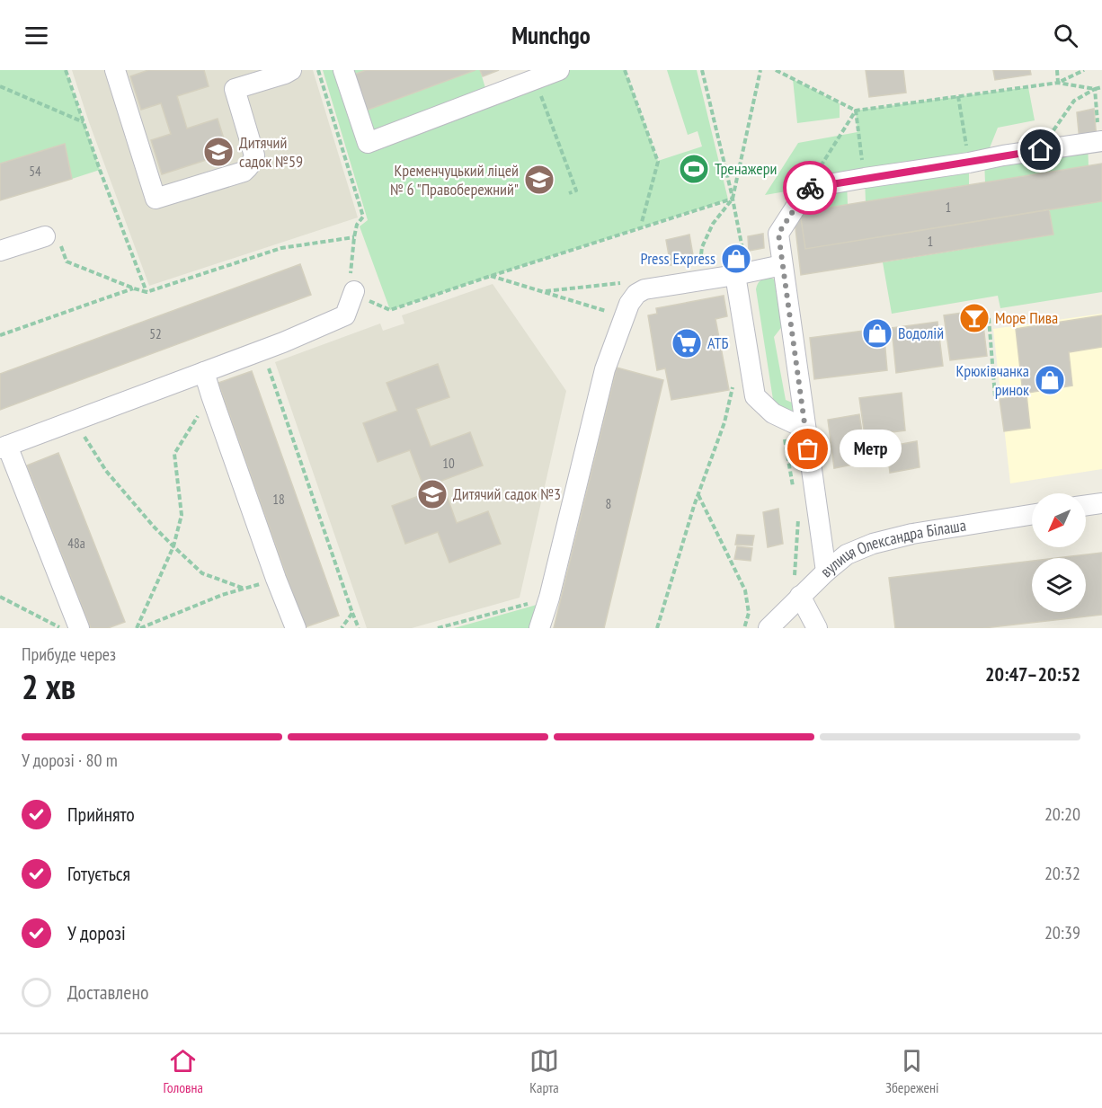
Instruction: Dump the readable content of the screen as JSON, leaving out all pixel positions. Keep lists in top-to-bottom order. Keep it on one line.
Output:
{"streets":{"street":["вулиця Олександра Білаша"]},"places":{"school or university":["Дитячий садок №59","Кременчуцький ліцей № 6 \"Правобережний\"","Дитячий садок №3"],"sports":["Тренажери"],"shop":["Press Express","Водолій","Крюківчанка ринок"],"bar":["Море Пива"],"supermarket":["АТБ"],"other":["Метр"]},"house_numbers":["54","1","1","52","10","18","8","48а"],"north":"bottom left","page":{"header":"Munchgo","bubble":"Метр","heading":["2 хв","Прибуде через","20:47–20:52"],"bar":"У дорозі · 80 m","list":[["Прийнято","20:20"],["Готується","20:32"],["У дорозі","20:39"],"Доставлено"],"tabs":["Головна","Карта","Збережені"]}}
